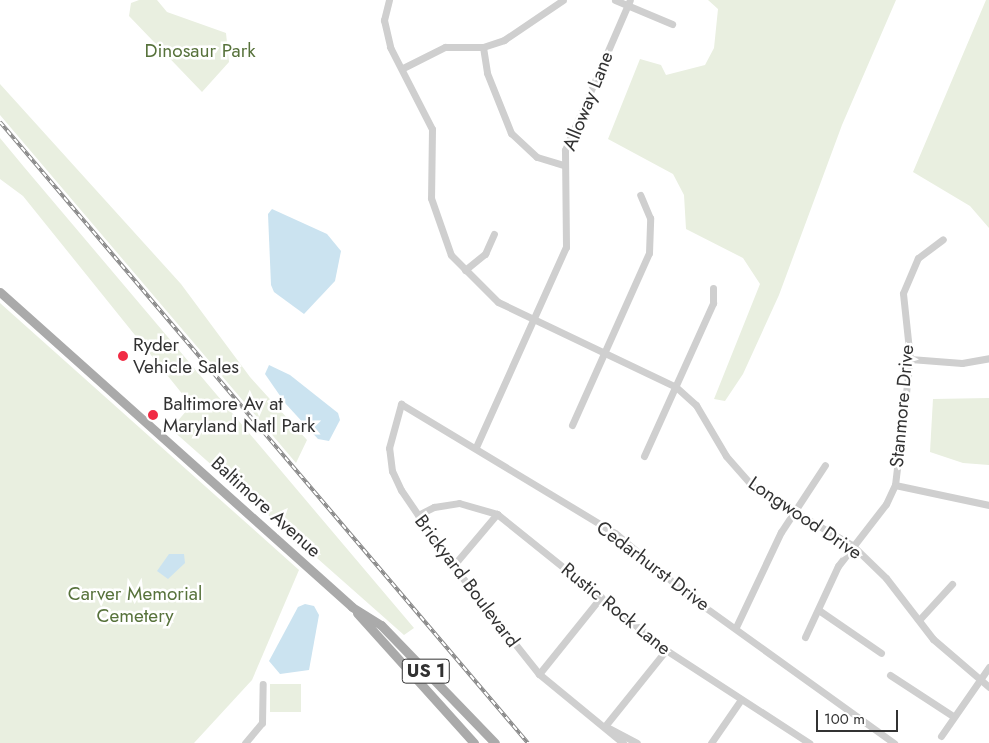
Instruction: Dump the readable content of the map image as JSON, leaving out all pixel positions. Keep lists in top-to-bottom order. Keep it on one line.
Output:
{"streets":{"main road":["Baltimore Avenue","US 1"],"street":["Alloway Lane","Stanmore Drive","Longwood Drive","Cedarhurst Drive","Brickyard Boulevard","Rustic Rock Lane"]},"crossings":[["Alloway Lane","Longwood Drive"],["Alloway Lane","Cedarhurst Drive"],["Stanmore Drive","Longwood Drive"],["Cedarhurst Drive","Brickyard Boulevard"],["Brickyard Boulevard","Rustic Rock Lane"]],"parks":["Dinosaur Park","Carver Memorial Cemetery"],"places":["Ryder Vehicle Sales","Baltimore Av at Maryland Natl Park"],"scale_bar":"100 m"}
